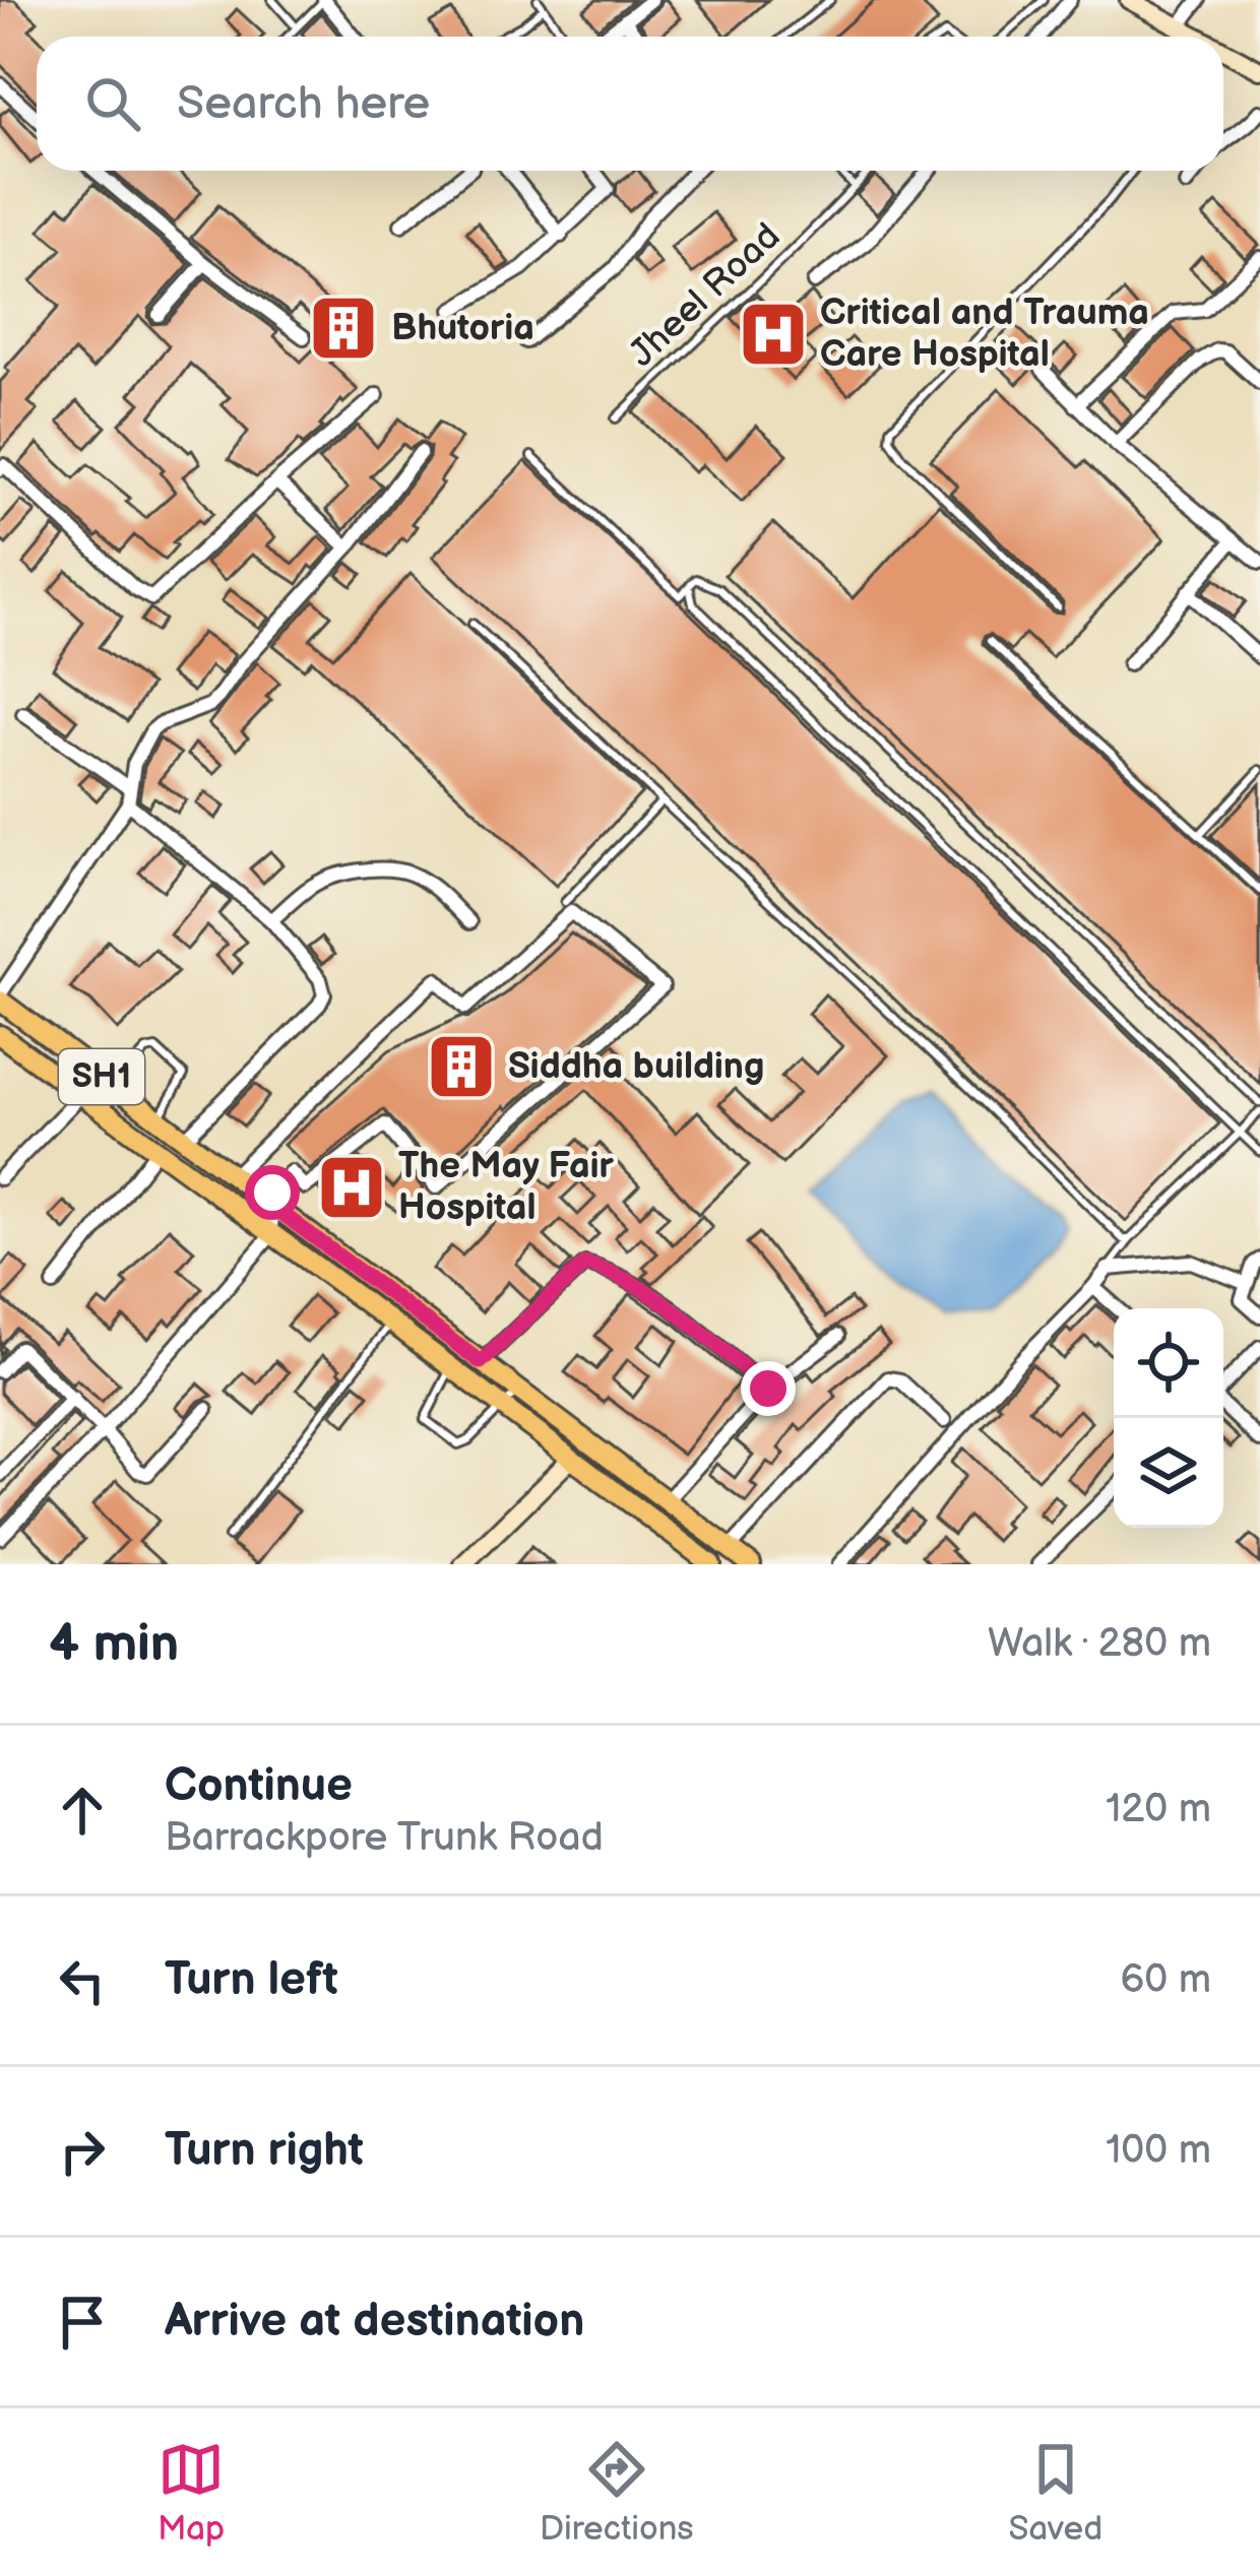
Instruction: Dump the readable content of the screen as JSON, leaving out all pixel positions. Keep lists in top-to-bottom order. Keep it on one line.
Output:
{"streets":{"main road":["SH1"],"lane":["Jheel Road"]},"places":{"building":["Bhutoria","Siddha building"],"hospital":["Critical and Trauma Care Hospital","The May Fair Hospital"]},"page":{"search":"Search here","heading":["4 min","Walk · 280 m"],"list":[["Continue","Barrackpore Trunk Road","120 m"],["Turn left","60 m"],["Turn right","100 m"],"Arrive at destination"],"nav":["Map","Directions","Saved"]}}
